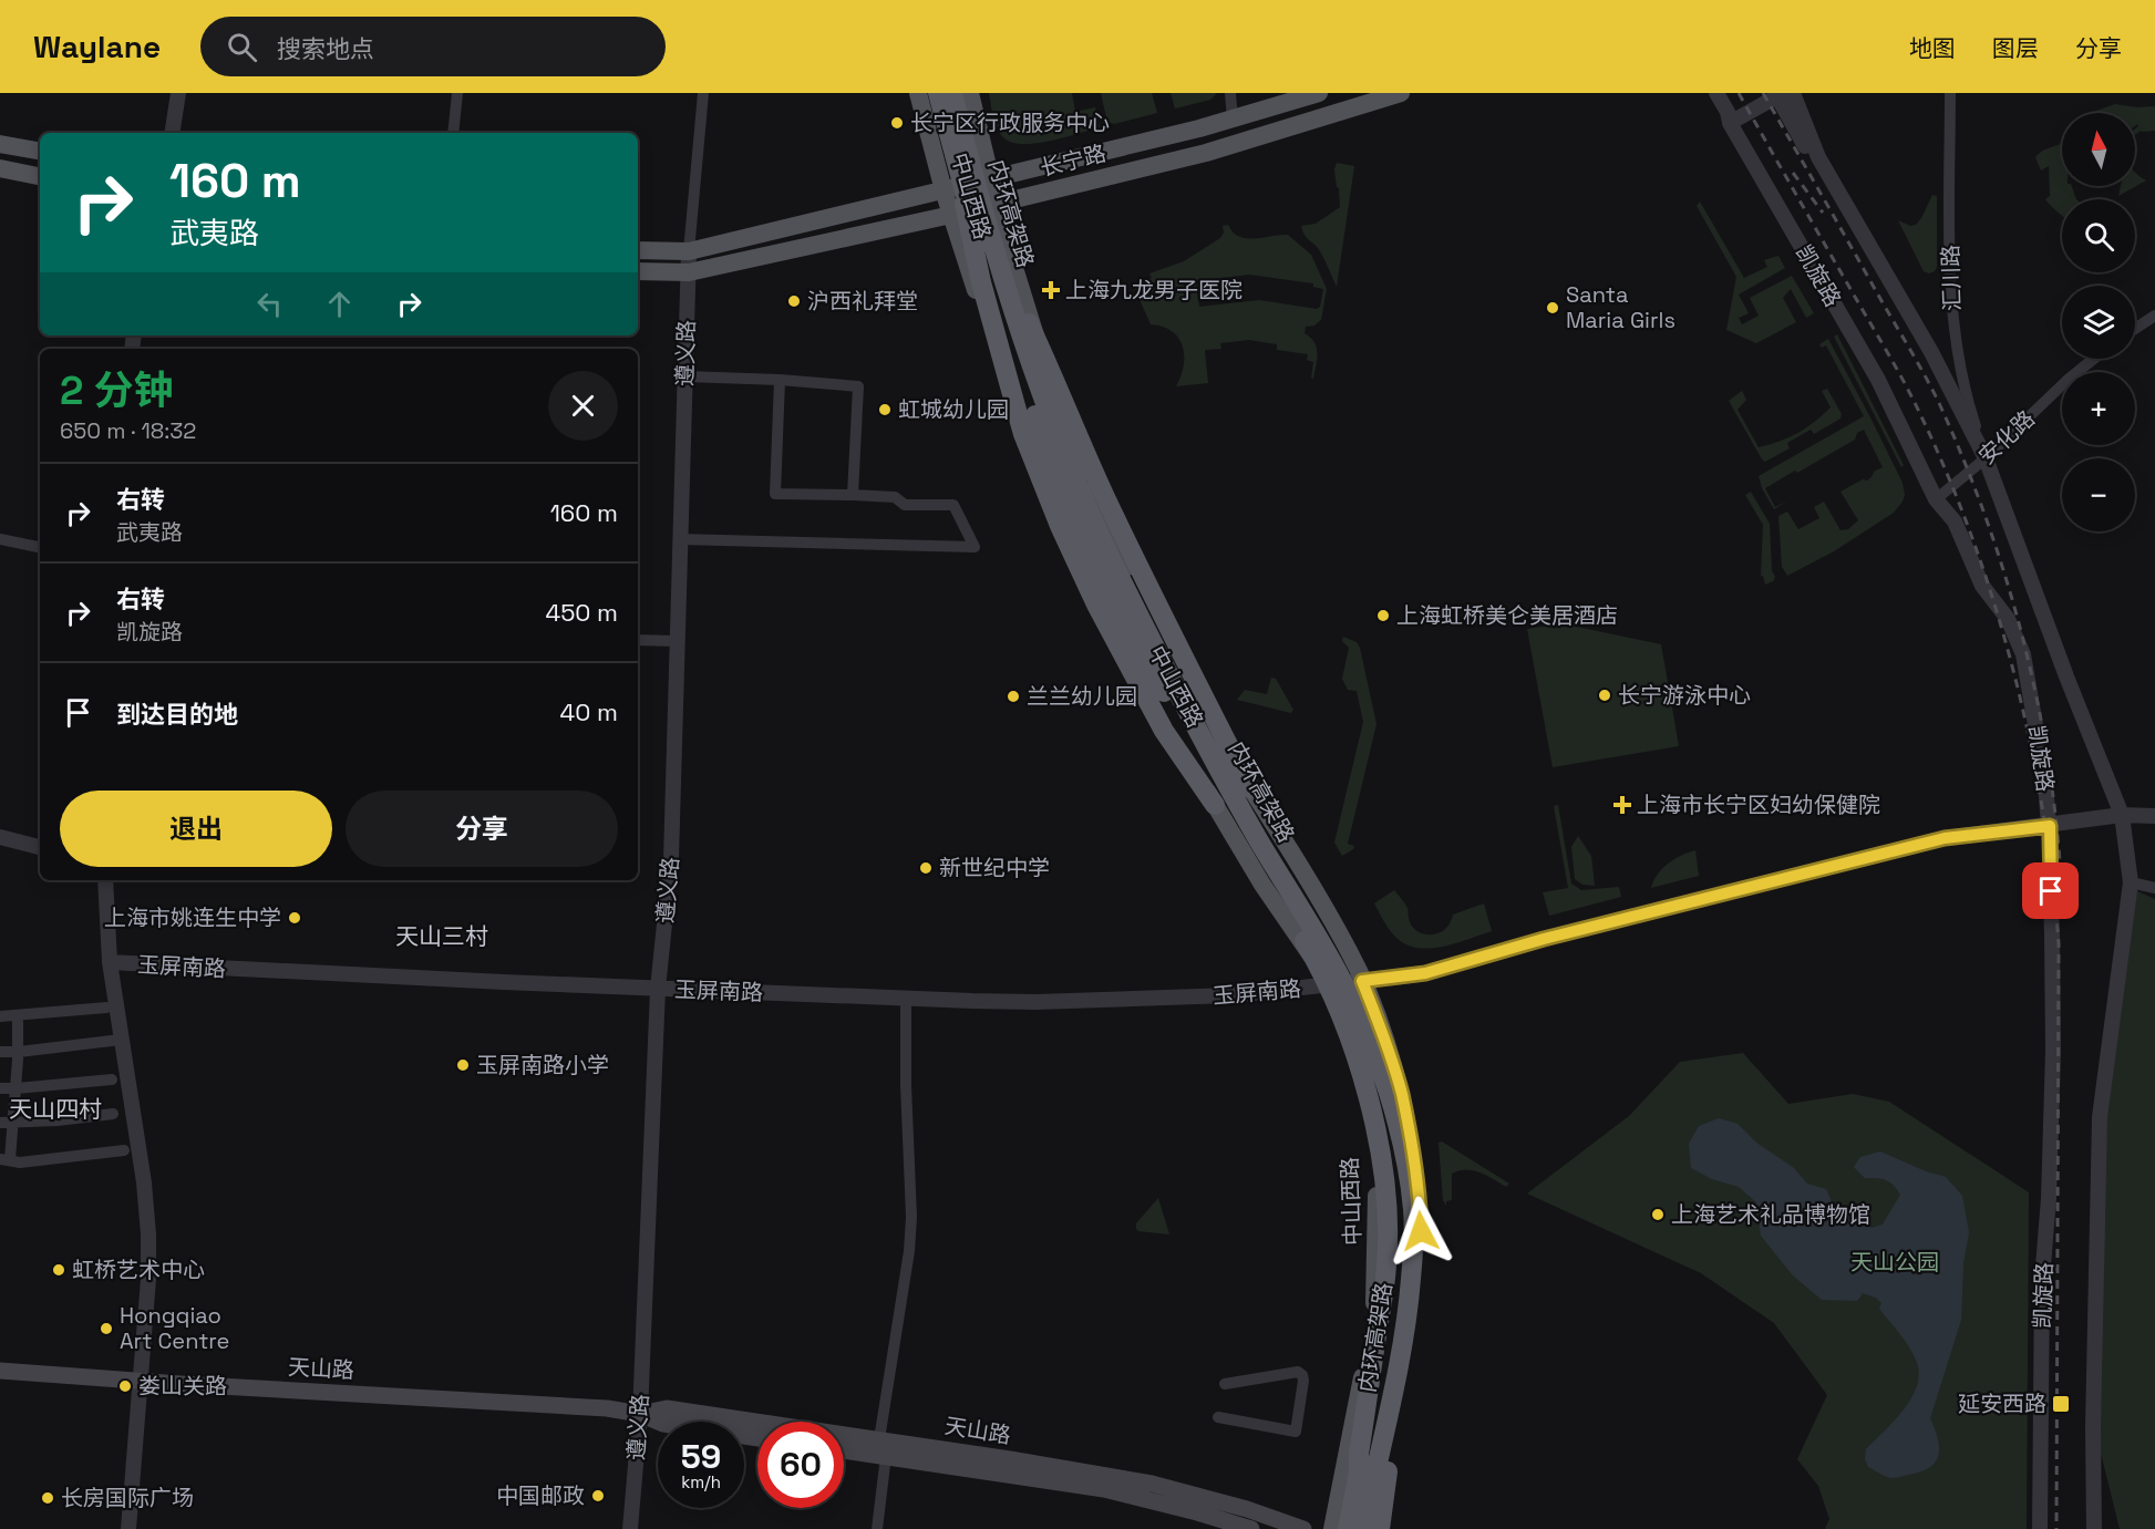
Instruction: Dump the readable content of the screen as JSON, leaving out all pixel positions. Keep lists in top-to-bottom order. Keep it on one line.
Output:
{"streets":{"highway":["内环高架路"],"main road":["长宁路","中山西路","天山路"],"street":["凯旋路","汇川路","遵义路","安化路","玉屏南路"]},"crossings":[["长宁路","中山西路"],["长宁路","内环高架路"],["长宁路","遵义路"],["中山西路","内环高架路"],["中山西路","玉屏南路"],["凯旋路","安化路"],["凯旋路","玉屏南路"],["汇川路","安化路"],["遵义路","玉屏南路"],["遵义路","天山路"]],"districts":["天山三村","天山四村"],"parks":["天山公园"],"places":{"other":["长宁区行政服务中心","沪西礼拜堂","Santa Maria Girls","虹城幼儿园","上海虹桥美仑美居酒店","长宁游泳中心","兰兰幼儿园","新世纪中学","上海市姚连生中学","玉屏南路小学","上海艺术礼品博物馆","虹桥艺术中心","Hongqiao Art Centre","娄山关路","中国邮政","长房国际广场"],"health":["上海九龙男子医院","上海市长宁区妇幼保健院"],"transit":["延安西路"]},"north":"top","page":{"header":"Waylane","search":"搜索地点","nav":["地图","图层","分享"],"map_buttons":["+","−"],"turn":["160 m","武夷路"],"heading":["2 分钟","650 m · 18:32"],"list":[{"name":"右转","note":"武夷路","value":"160 m"},{"name":"右转","note":"凯旋路","value":"450 m"},{"name":"到达目的地","value":"40 m"}],"buttons":["退出","分享"],"speed":"59 km/h","limit":"60"}}
